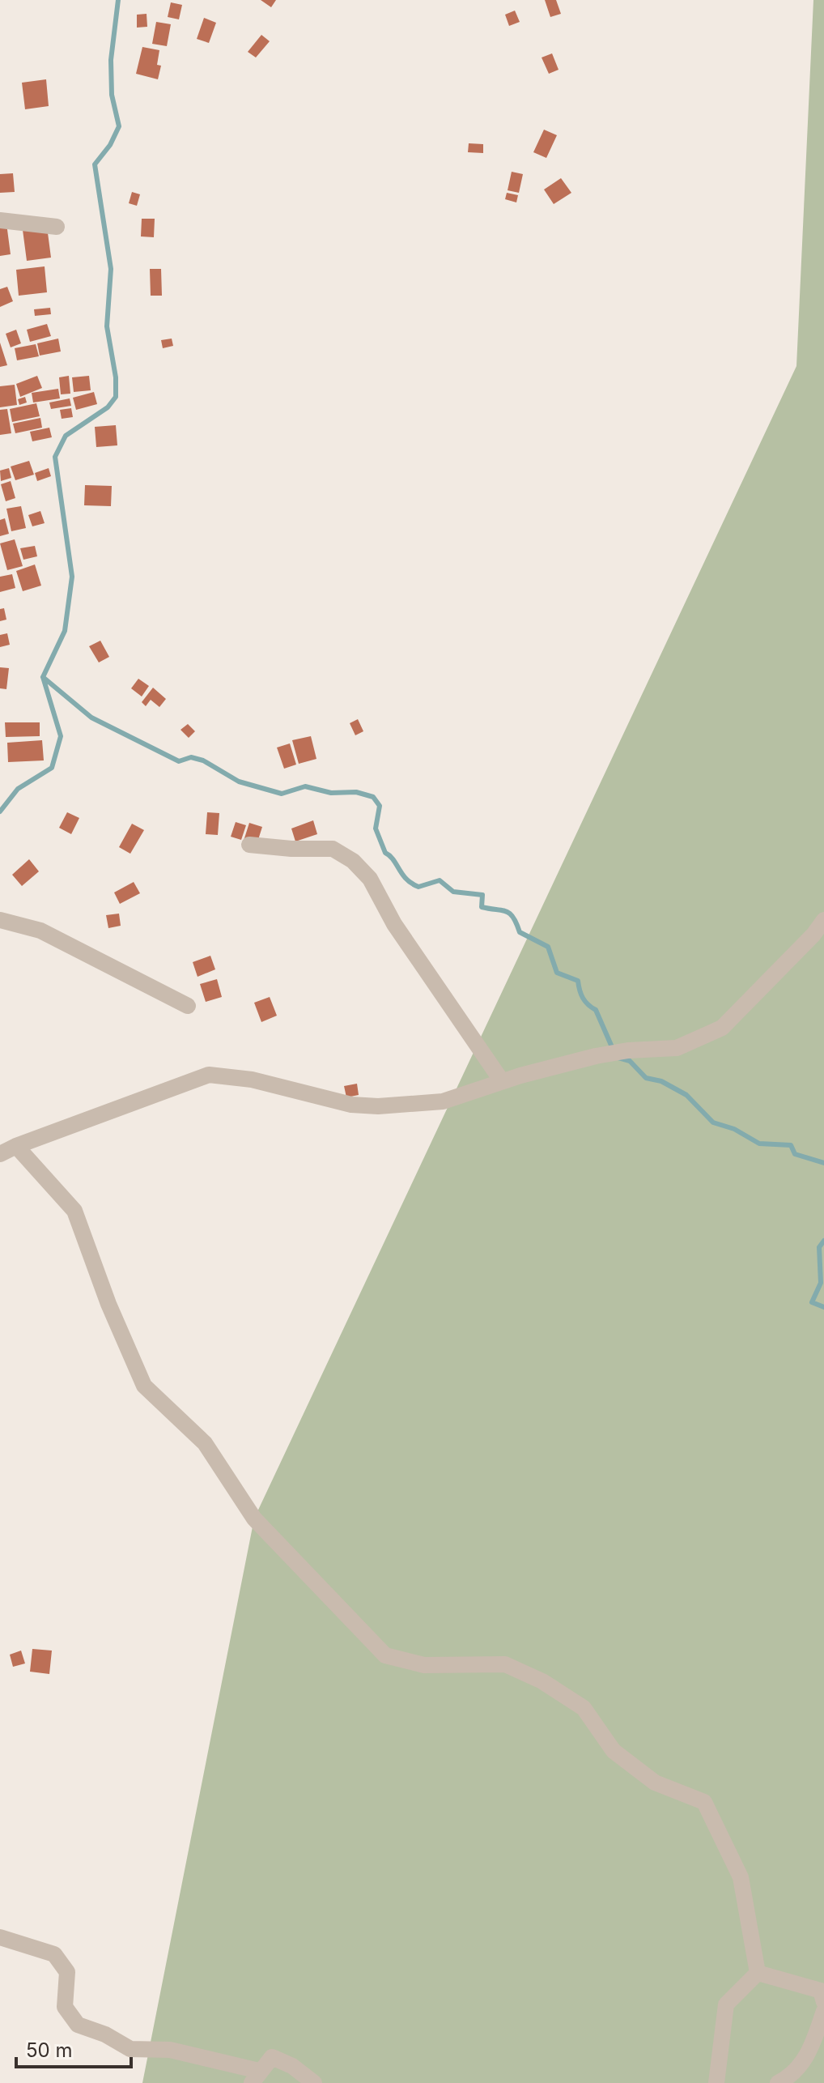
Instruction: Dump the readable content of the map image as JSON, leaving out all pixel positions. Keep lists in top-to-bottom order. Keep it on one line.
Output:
{"scale_bar":"50 m"}
